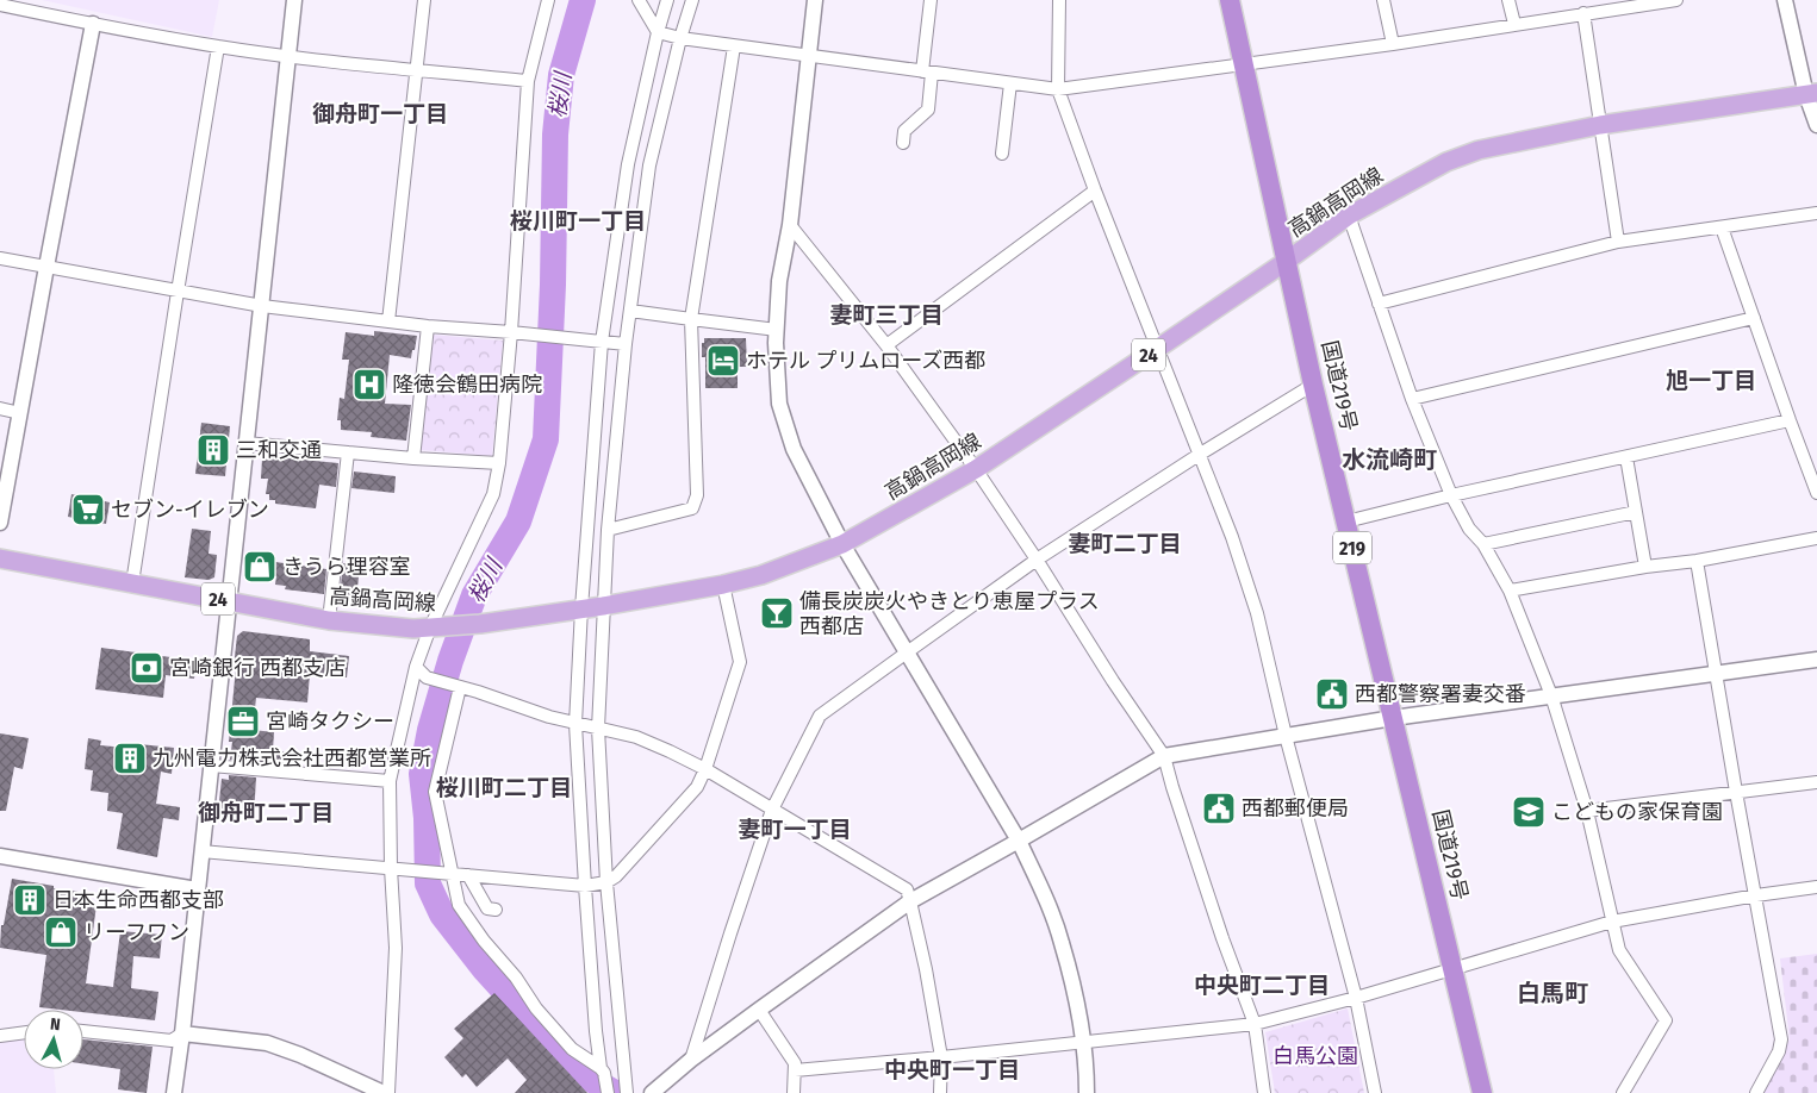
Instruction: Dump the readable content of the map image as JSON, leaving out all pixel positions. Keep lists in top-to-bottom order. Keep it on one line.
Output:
{"streets":{"highway":["国道219号","219"],"main road":["高鍋高岡線","24"]},"crossings":[["高鍋高岡線","国道219号"]],"districts":["御舟町一丁目","桜川町一丁目","妻町三丁目","旭一丁目","水流崎町","妻町二丁目","桜川町二丁目","御舟町二丁目","妻町一丁目","中央町二丁目","白馬町","中央町一丁目"],"water":["桜川"],"parks":["白馬公園"],"places":{"hotel":["ホテル プリムローズ西都"],"hospital":["隆徳会鶴田病院"],"building":["三和交通","九州電力株式会社西都営業所","日本生命西都支部"],"supermarket":["セブン-イレブン"],"shop":["きうら理容室","リーフワン"],"bar":["備長炭炭火やきとり恵屋プラス 西都店"],"bank":["宮崎銀行 西都支店"],"public building":["西都警察署妻交番","西都郵便局"],"office":["宮崎タクシー"],"school or university":["こどもの家保育園"]},"north":"top"}
